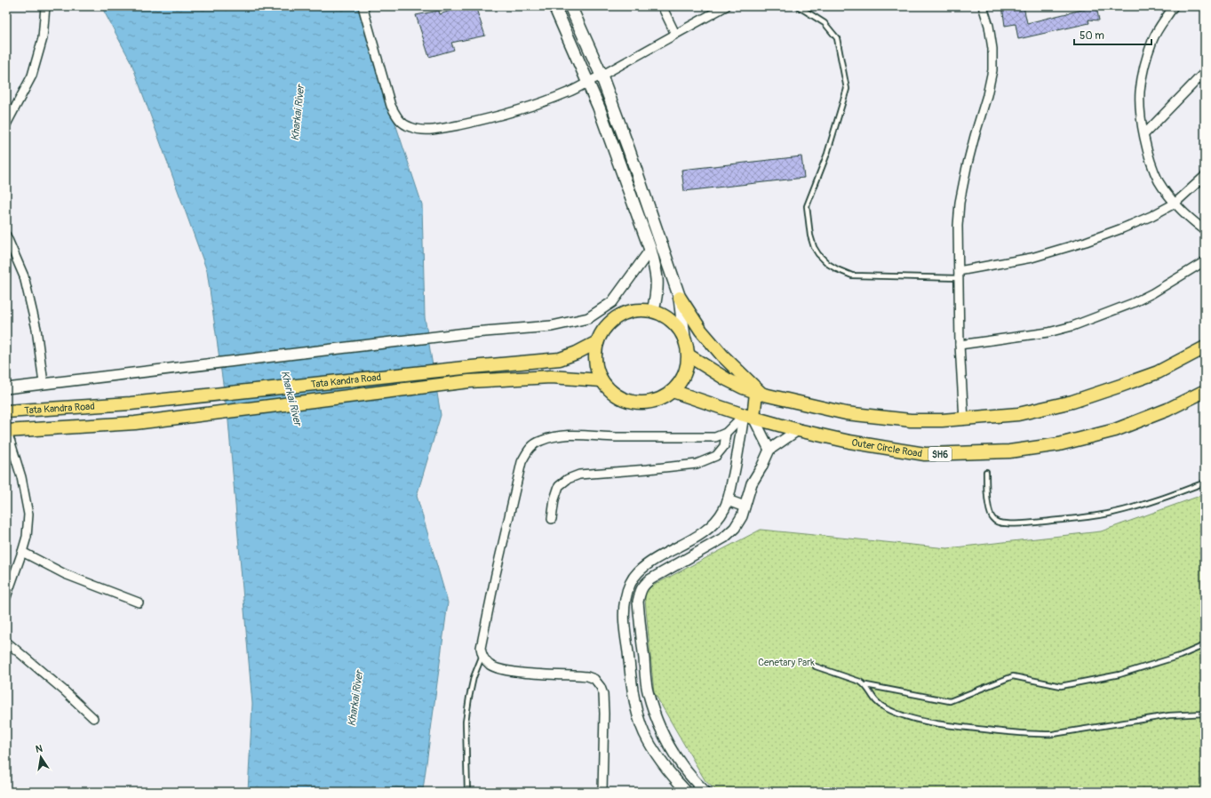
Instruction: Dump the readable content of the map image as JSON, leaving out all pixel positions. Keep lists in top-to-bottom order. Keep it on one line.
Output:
{"streets":{"main road":["Tata Kandra Road","Outer Circle Road","SH6"]},"crossings":[["Tata Kandra Road","Outer Circle Road"]],"water":["Kharkai River"],"parks":["Cenetary Park"],"scale_bar":"50 m","north":"top"}
